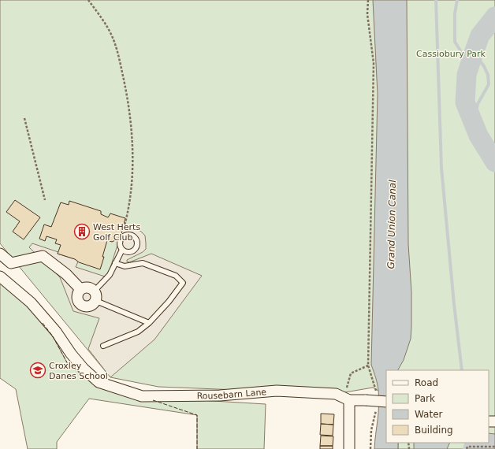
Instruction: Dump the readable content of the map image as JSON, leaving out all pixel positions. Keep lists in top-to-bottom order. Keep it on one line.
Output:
{"streets":{"street":["Rousebarn Lane"]},"water":["Grand Union Canal"],"parks":["Cassiobury Park"],"places":{"building":["West Herts Golf Club"],"school or university":["Croxley Danes School"]},"legend":["Road","Park","Water","Building"]}
